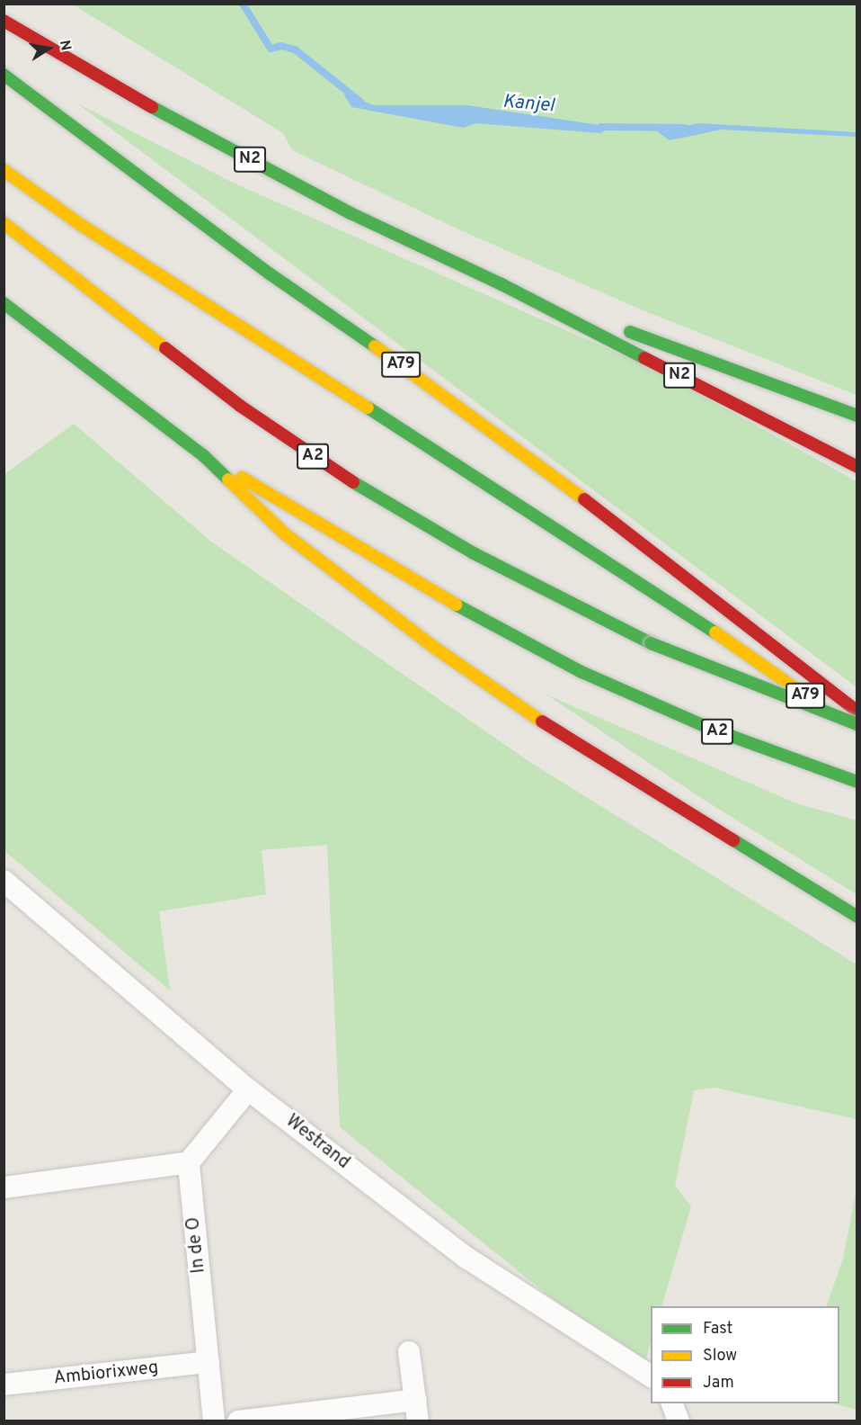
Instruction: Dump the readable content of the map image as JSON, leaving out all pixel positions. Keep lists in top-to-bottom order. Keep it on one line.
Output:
{"streets":{"highway":["N2","A79","A2"],"street":["Westrand","In de O","Ambiorixweg"]},"crossings":[["In de O","Ambiorixweg"]],"water":["Kanjel"],"legend":["Fast","Slow","Jam"],"north":"right"}
